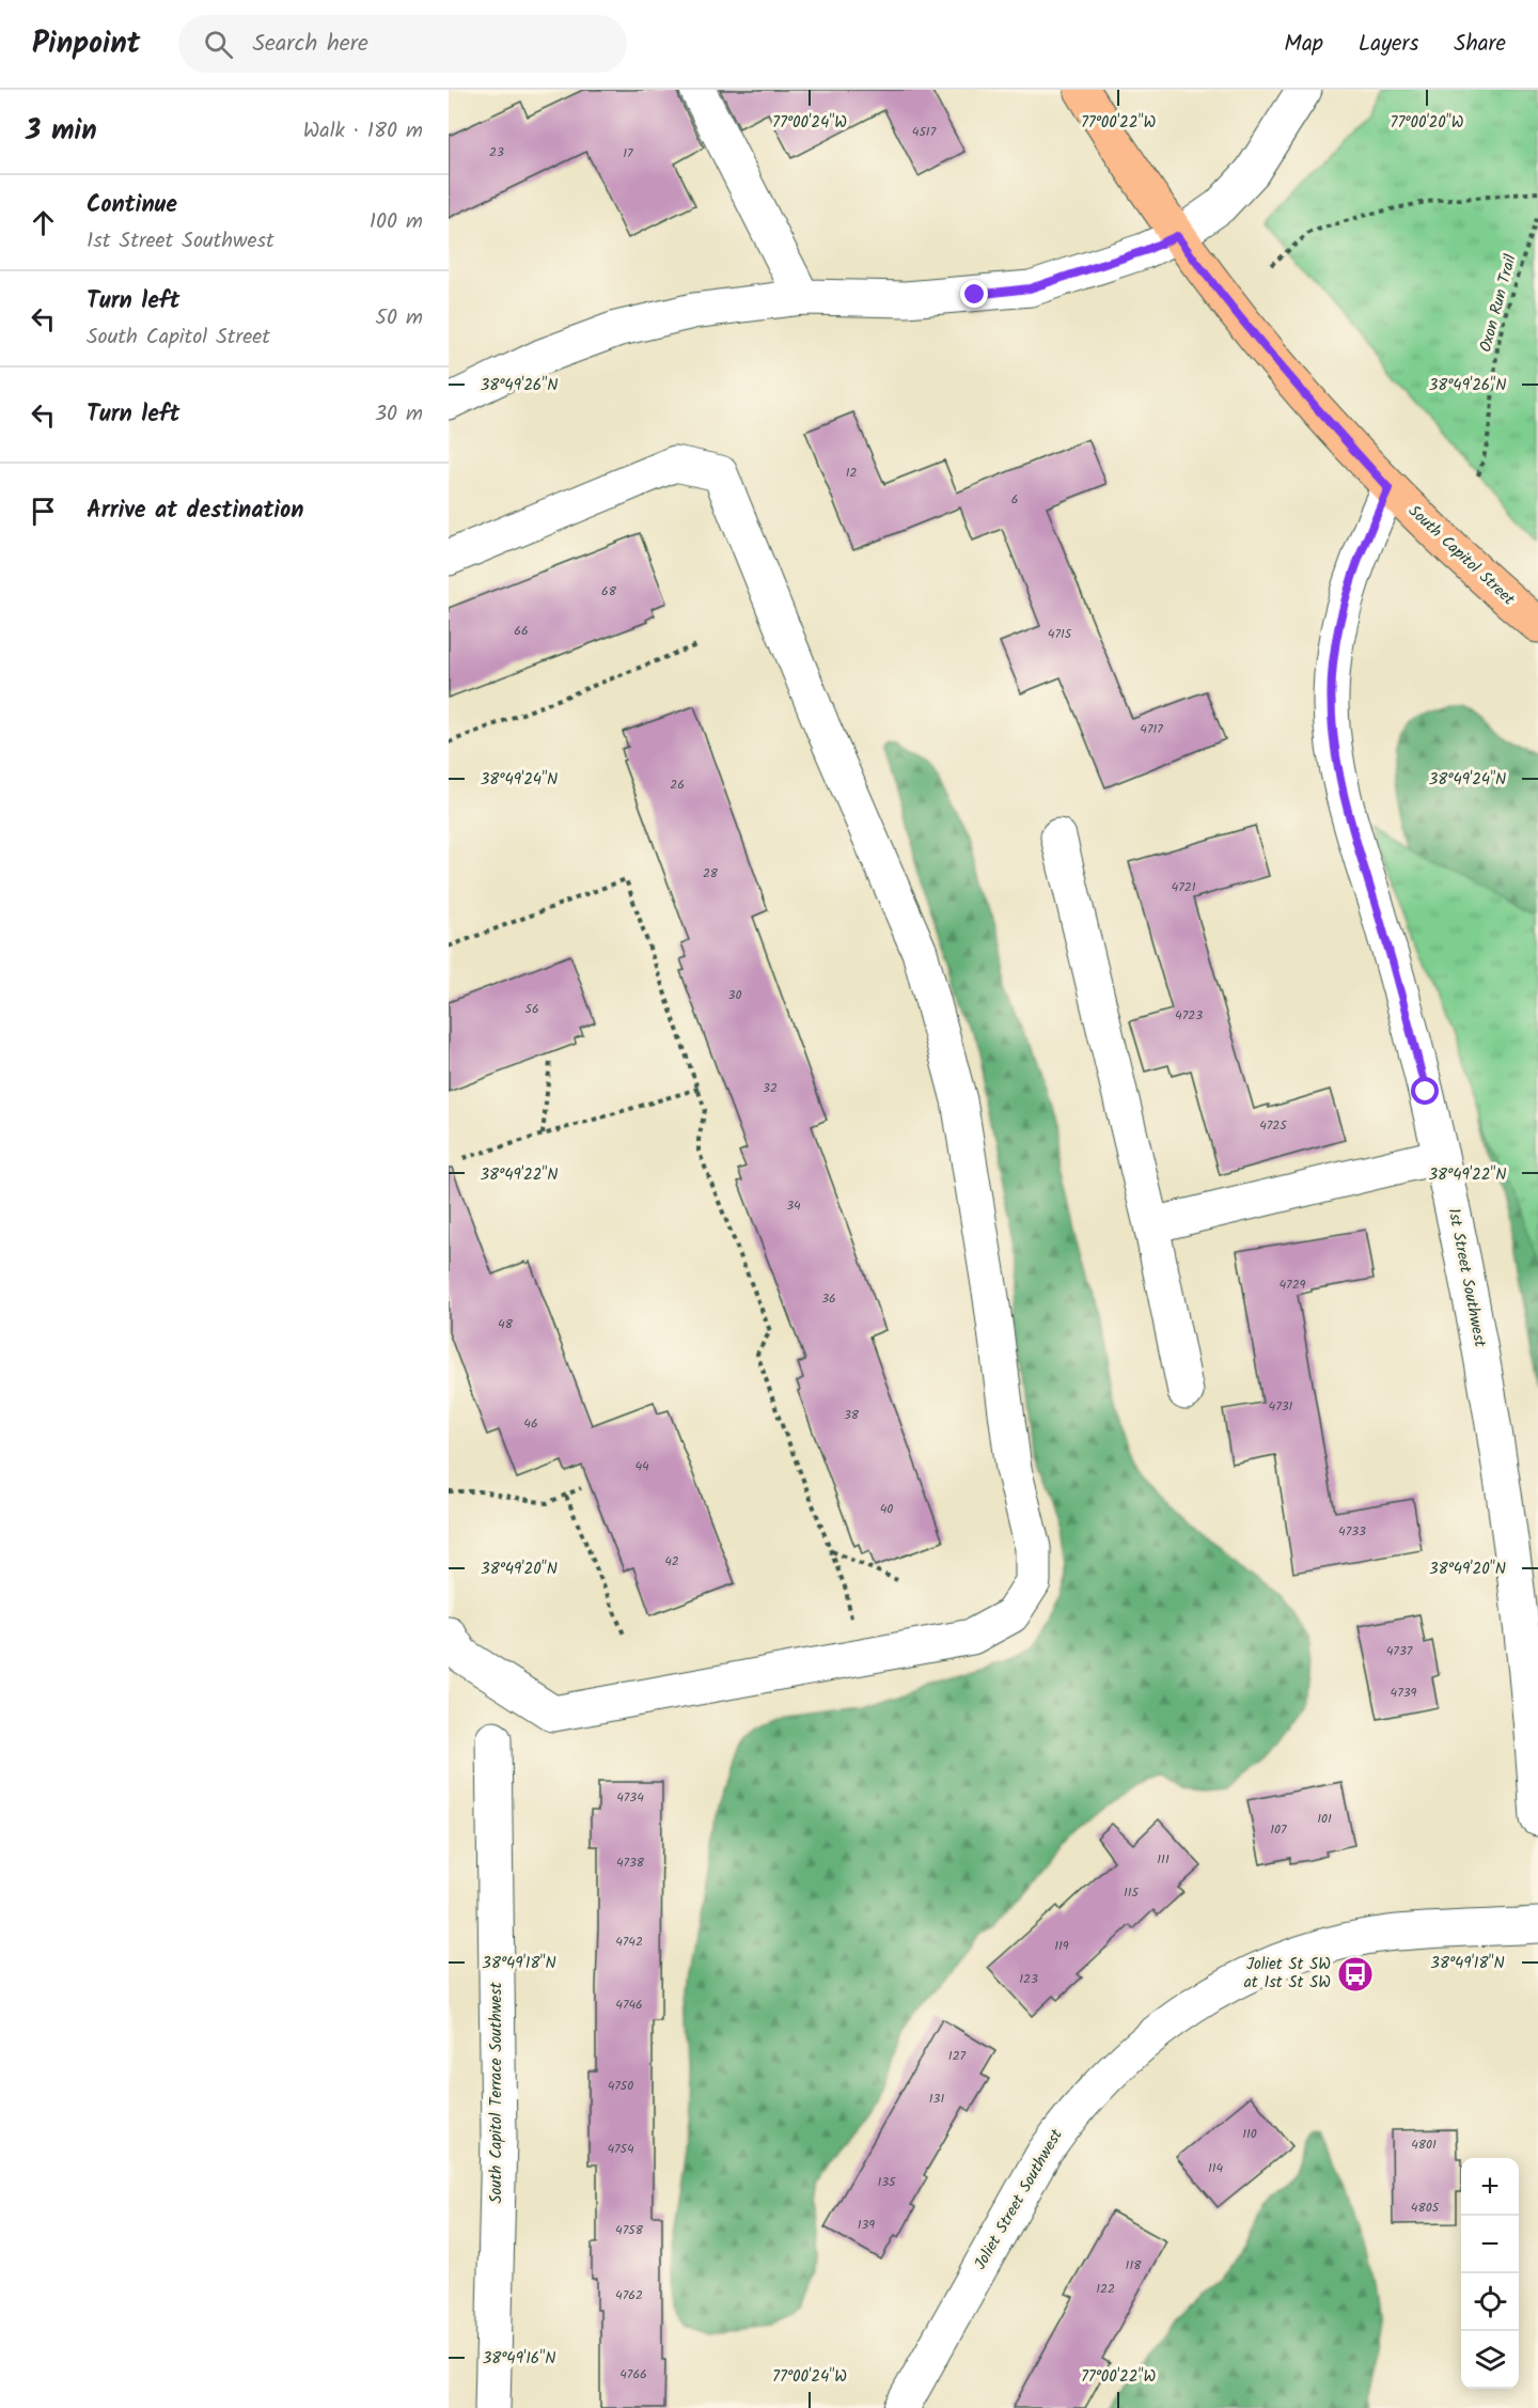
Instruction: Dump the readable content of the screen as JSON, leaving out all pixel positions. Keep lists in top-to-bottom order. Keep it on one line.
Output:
{"streets":{"main road":["South Capitol Street"],"street":["1st Street Southwest","South Capitol Terrace Southwest","Joliet Street Southwest"],"path":["Oxon Run Trail"]},"crossings":[["South Capitol Street","1st Street Southwest"]],"places":{"bus stop":["Joliet St SW at 1st St SW"]},"house_numbers":["4517","23","17","12","6","68","66","4715","4717","26","28","4721","30","56","4723","32","4725","34","4729","36","48","4731","38","46","44","40","4733","42","4737","4739","4734","101","107","111","4738","115","4742","119","123","4746","127","4750","131","110","4801","4754","114","135","4805","139","4758","118","122","4762","4766"],"page":{"header":"Pinpoint","search":"Search here","nav":["Map","Layers","Share"],"heading":["3 min","Walk · 180 m"],"list":[["Continue","1st Street Southwest","100 m"],["Turn left","South Capitol Street","50 m"],["Turn left","30 m"],"Arrive at destination"],"map_buttons":["+","−"]},"coordinates":["77°00'24\"W","77°00'22\"W","77°00'20\"W","38°49'26\"N","38°49'24\"N","38°49'22\"N","38°49'20\"N","38°49'18\"N","38°49'16\"N"]}
